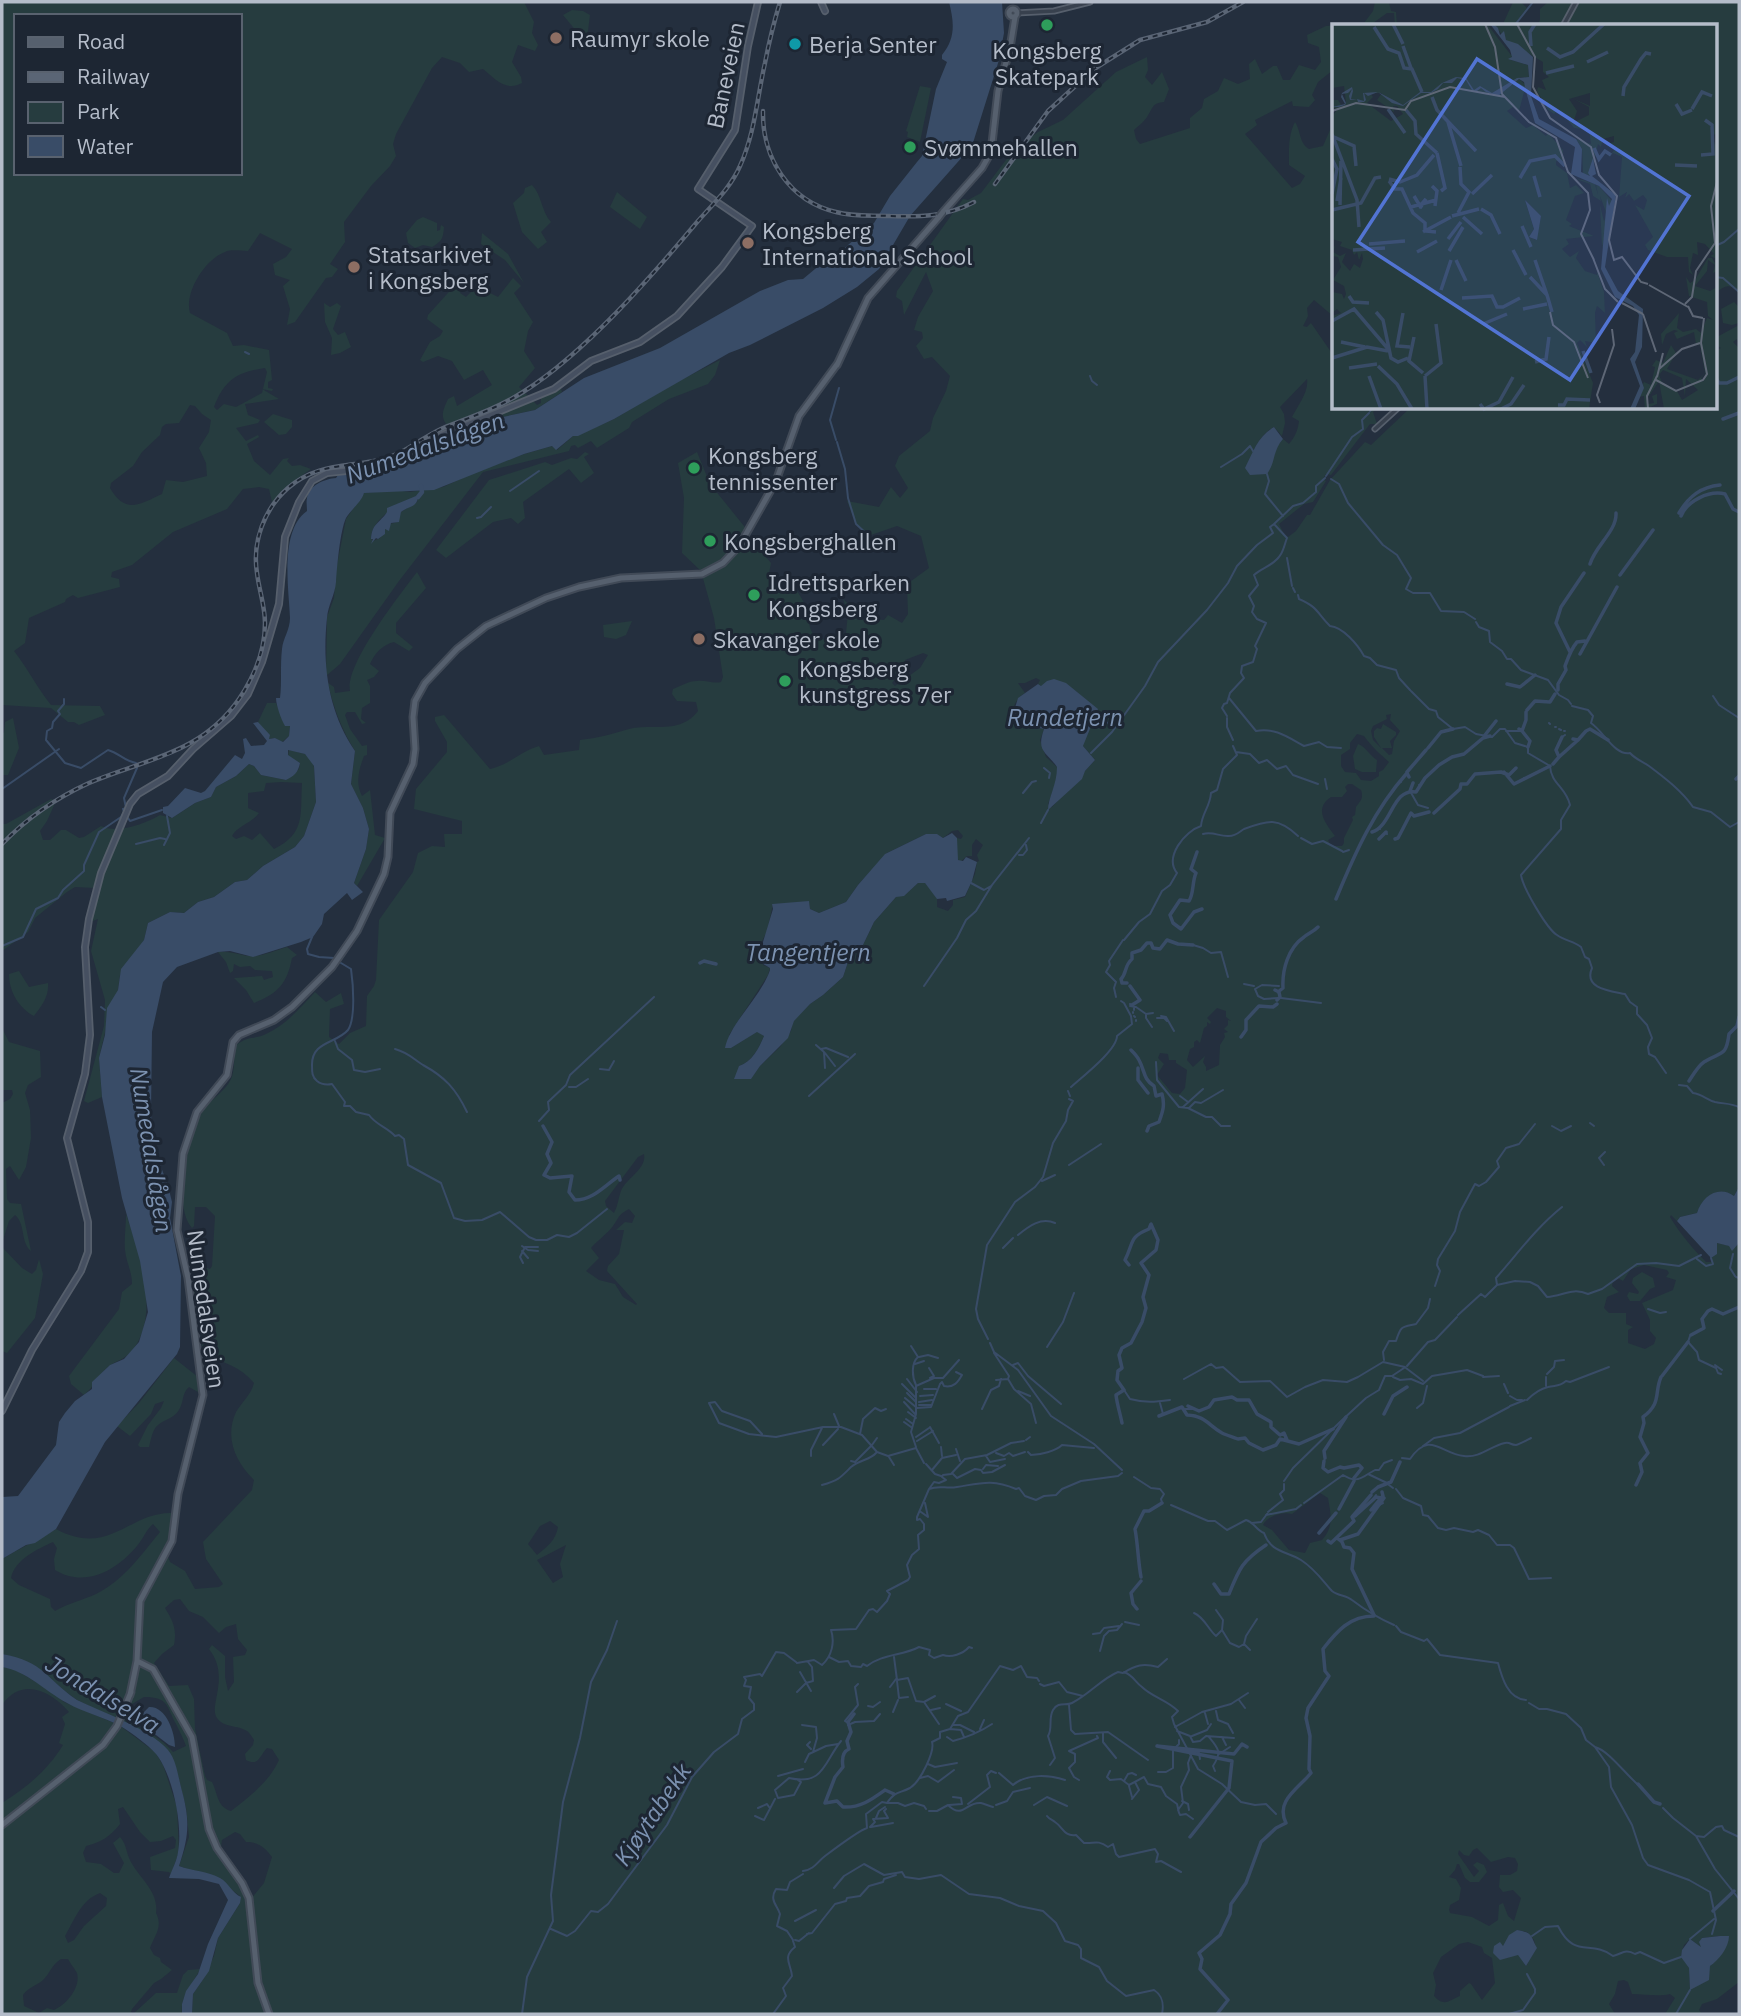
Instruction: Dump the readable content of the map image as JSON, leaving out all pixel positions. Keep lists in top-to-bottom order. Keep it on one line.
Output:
{"streets":{"main road":["Baneveien","Numedalsveien"]},"water":["Numedalslågen","Rundetjern","Tangentjern","Jondalselva","Kjøytabekk"],"places":["Kongsberg Skatepark","Raumyr skole","Berja Senter","Svømmehallen","Kongsberg International School","Statsarkivet i Kongsberg","Kongsberg tennissenter","Kongsberghallen","Idrettsparken Kongsberg","Skavanger skole","Kongsberg kunstgress 7er"],"legend":["Road","Railway","Park","Water"]}
